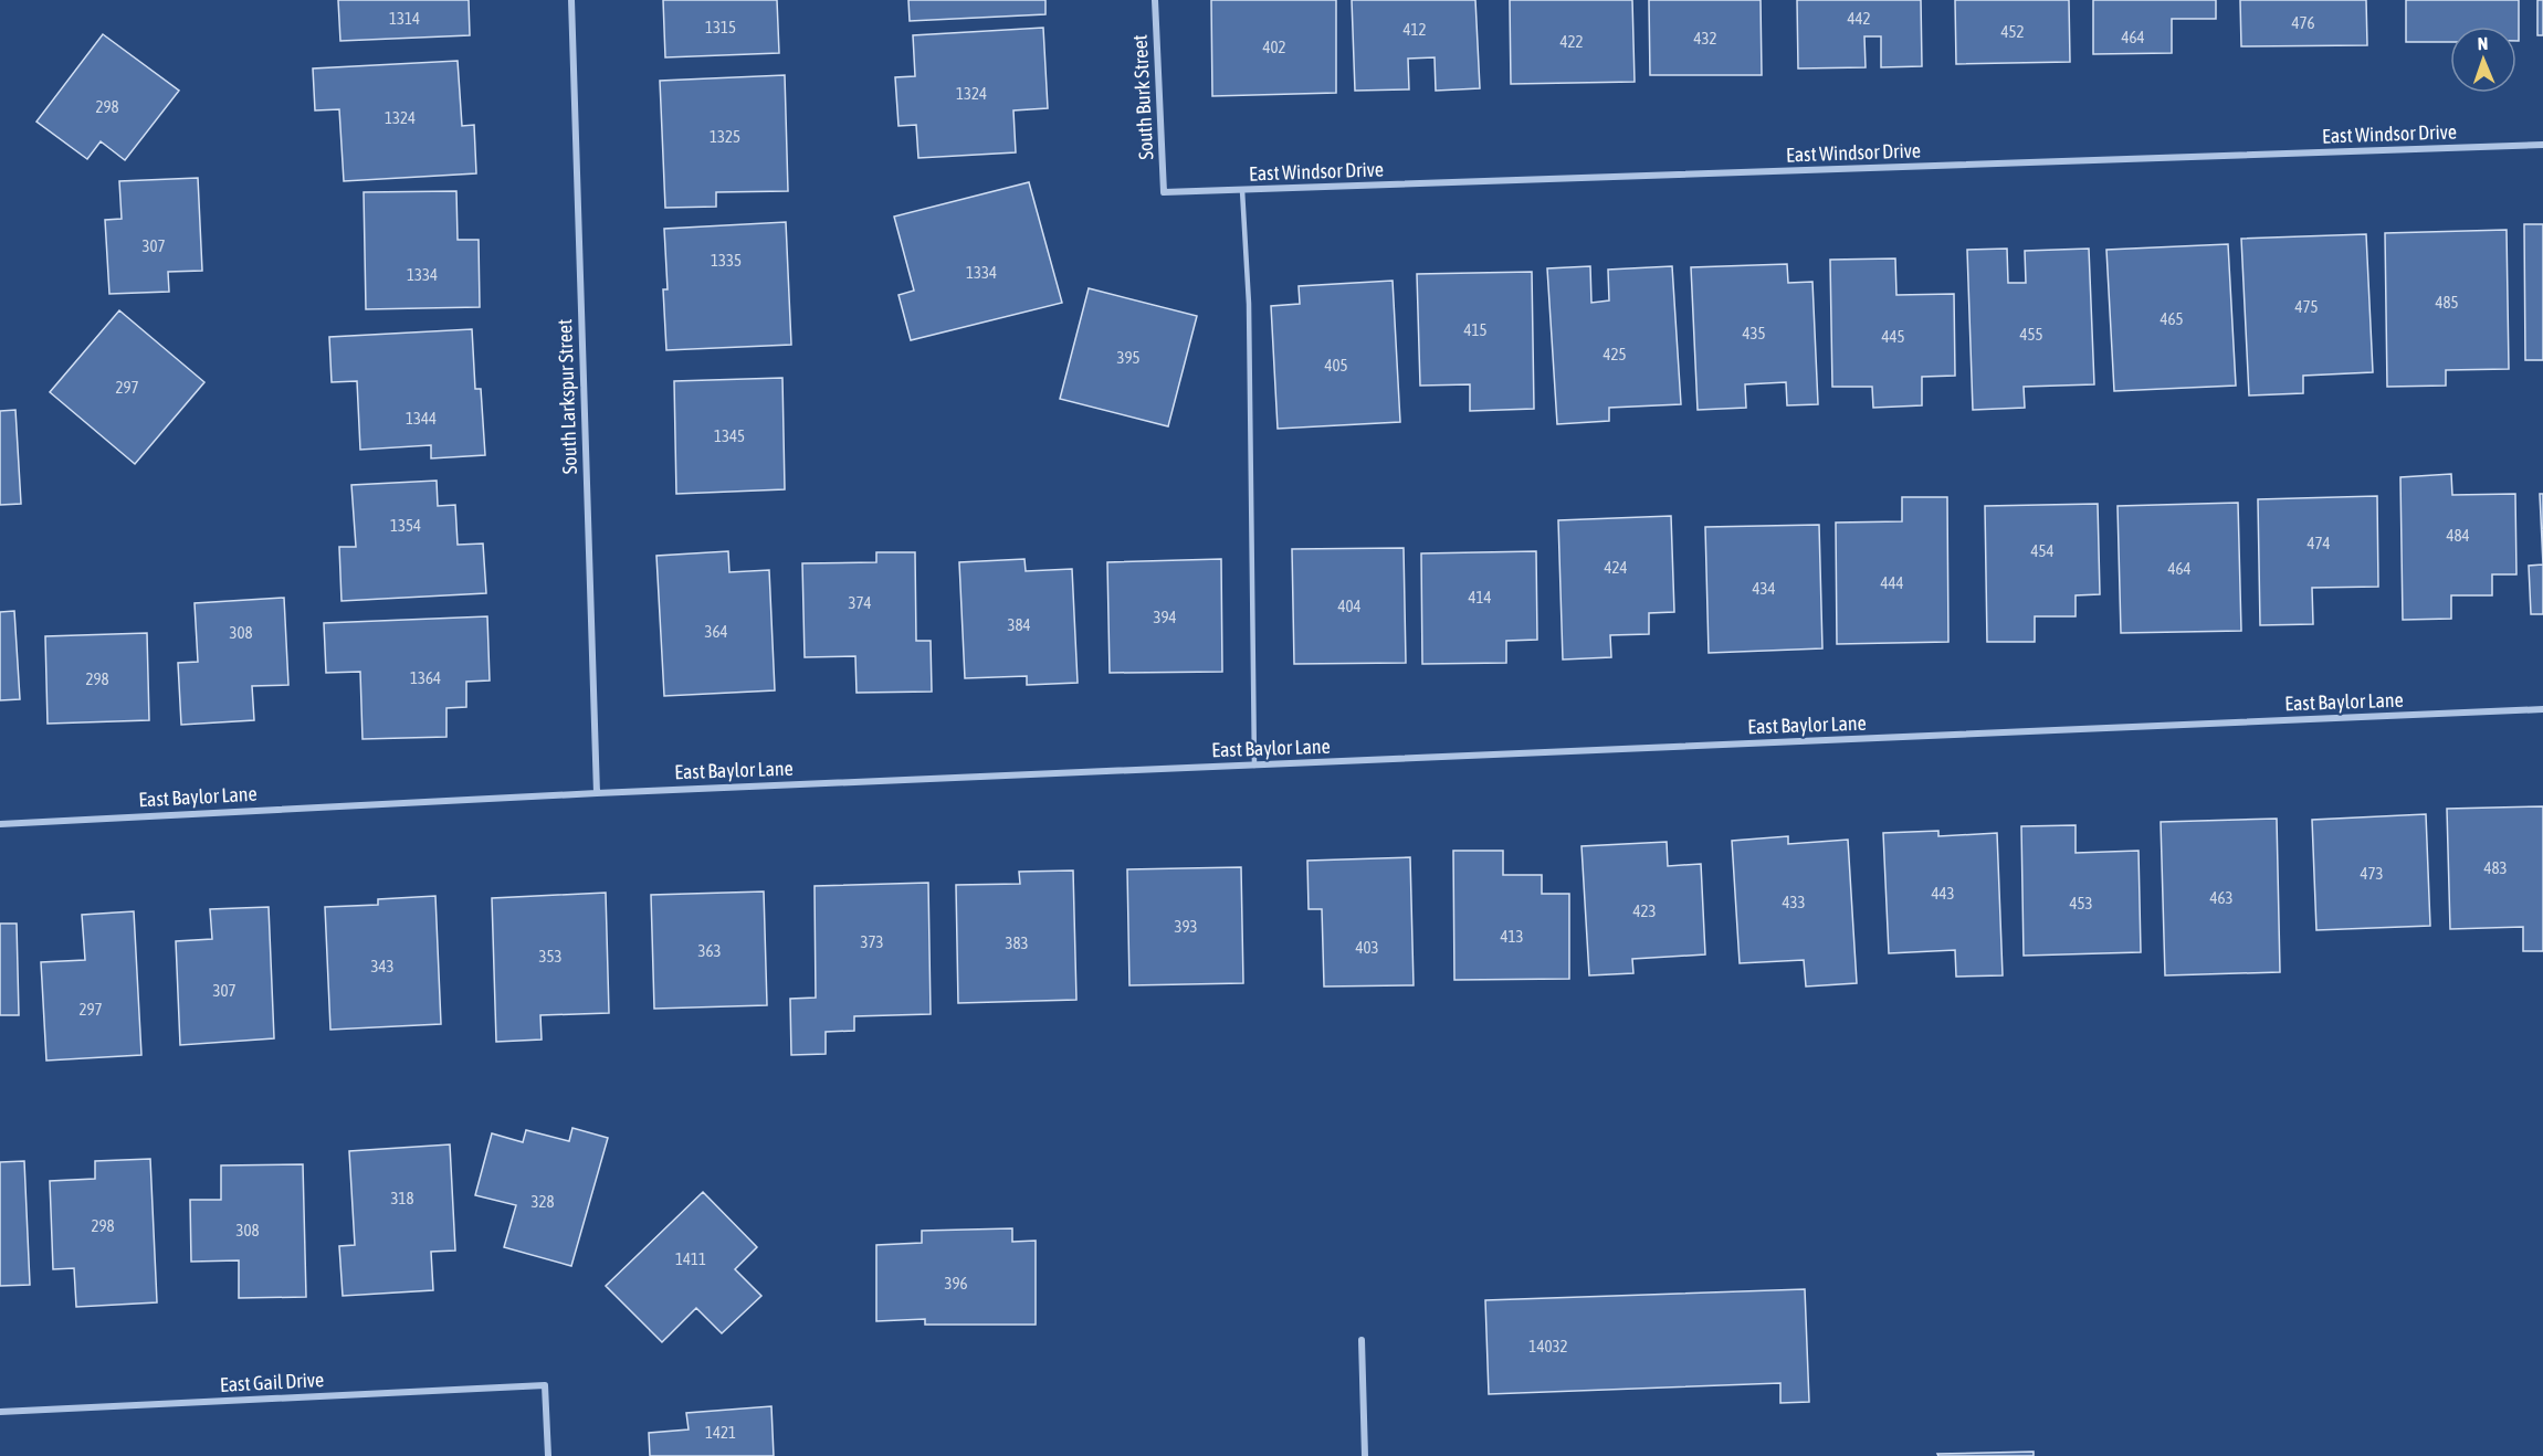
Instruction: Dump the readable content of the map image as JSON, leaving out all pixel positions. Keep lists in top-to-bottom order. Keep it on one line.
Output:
{"streets":{"street":["South Burk Street","East Windsor Drive","South Larkspur Street","East Baylor Lane","East Gail Drive"]},"crossings":[["South Burk Street","East Windsor Drive"],["South Larkspur Street","East Baylor Lane"]],"house_numbers":["1314","442","476","1315","412","452","464","432","422","402","1324","298","1324","1325","307","1335","1334","1334","485","475","465","415","435","455","445","425","395","405","297","1344","1345","1354","484","474","454","424","464","444","434","414","374","404","394","384","364","308","1364","298","483","473","443","463","433","453","423","393","413","373","383","403","363","353","343","307","297","318","328","298","308","1411","396","14032","1421"],"north":"top"}
